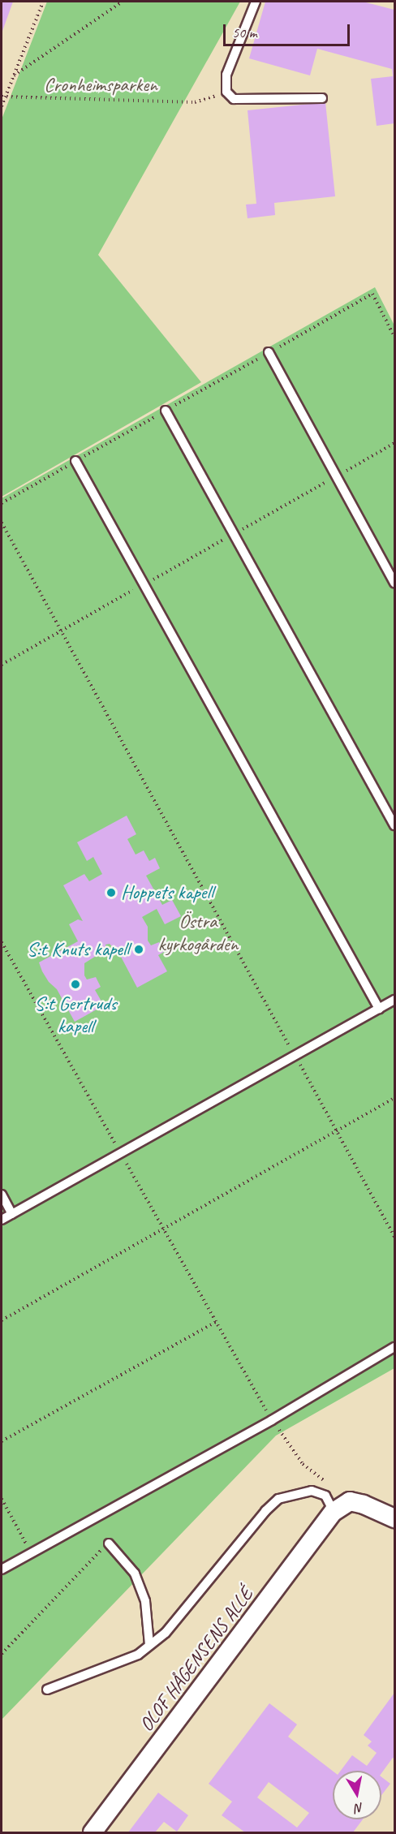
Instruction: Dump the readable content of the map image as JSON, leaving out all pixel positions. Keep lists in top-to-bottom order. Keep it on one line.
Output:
{"streets":{"street":["OLOF HÅGENSENS ALLÉ"]},"parks":["Cronheimsparken","Östra kyrkogården"],"places":["Hoppets kapell","S:t Knuts kapell","S:t Gertruds kapell"],"scale_bar":"50 m","north":"bottom"}
